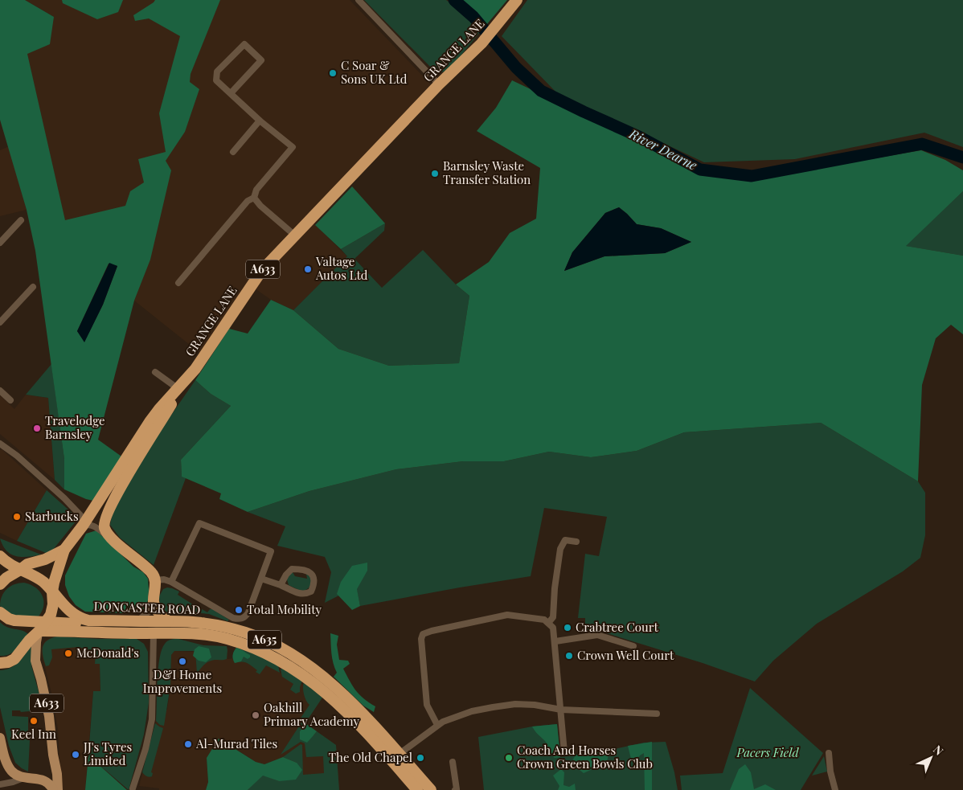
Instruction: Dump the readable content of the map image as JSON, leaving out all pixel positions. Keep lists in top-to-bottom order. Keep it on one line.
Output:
{"streets":{"highway":["GRANGE LANE","A633","DONCASTER ROAD","A635"]},"crossings":[["GRANGE LANE","A633"],["GRANGE LANE","DONCASTER ROAD"],["GRANGE LANE","A635"],["A633","DONCASTER ROAD"],["A633","A635"],["DONCASTER ROAD","A635"]],"water":["River Dearne"],"parks":["Pacers Field"],"places":["C Soar & Sons UK Ltd","Barnsley Waste Transfer Station","Valtage Autos Ltd","Travelodge Barnsley","Starbucks","Total Mobility","Crabtree Court","McDonald's","Crown Well Court","D&I Home Improvements","Oakhill Primary Academy","Keel Inn","Al-Murad Tiles","JJ's Tyres Limited","The Old Chapel","Coach And Horses Crown Green Bowls Club"],"north":"top right"}
